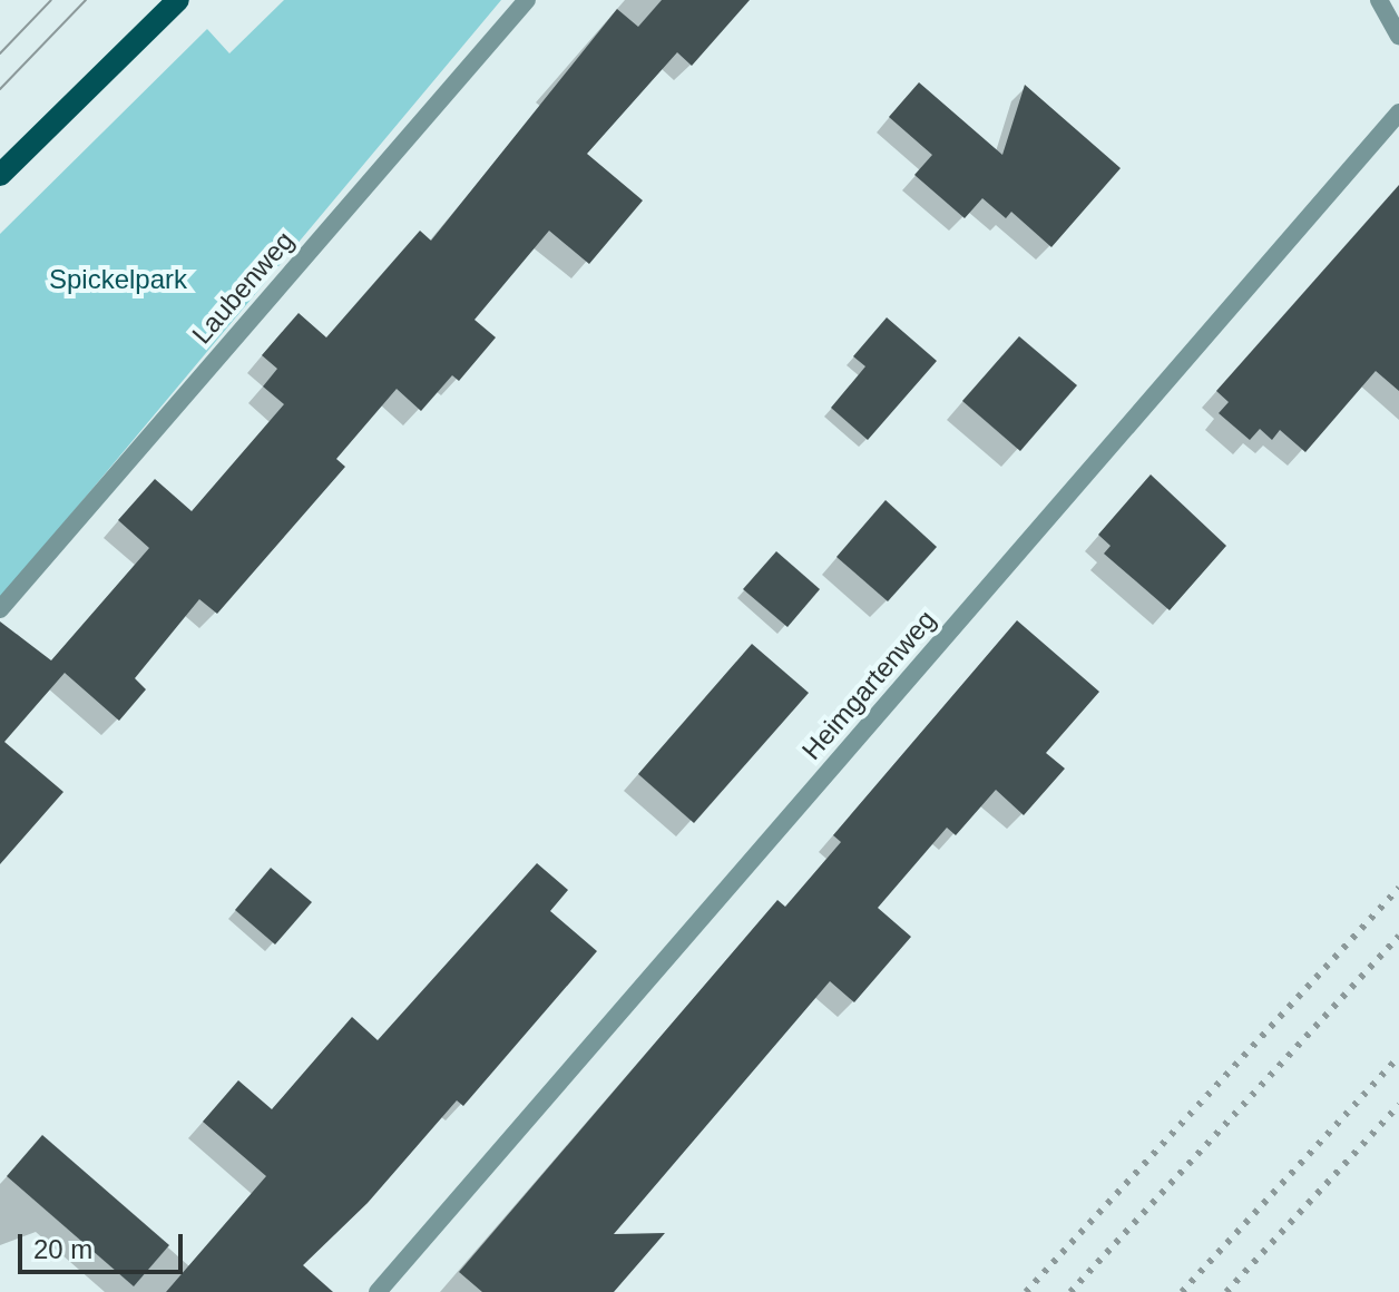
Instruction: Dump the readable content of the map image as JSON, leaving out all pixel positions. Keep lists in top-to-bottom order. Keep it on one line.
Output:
{"streets":{"street":["Laubenweg","Heimgartenweg"]},"parks":["Spickelpark"],"scale_bar":"20 m"}
